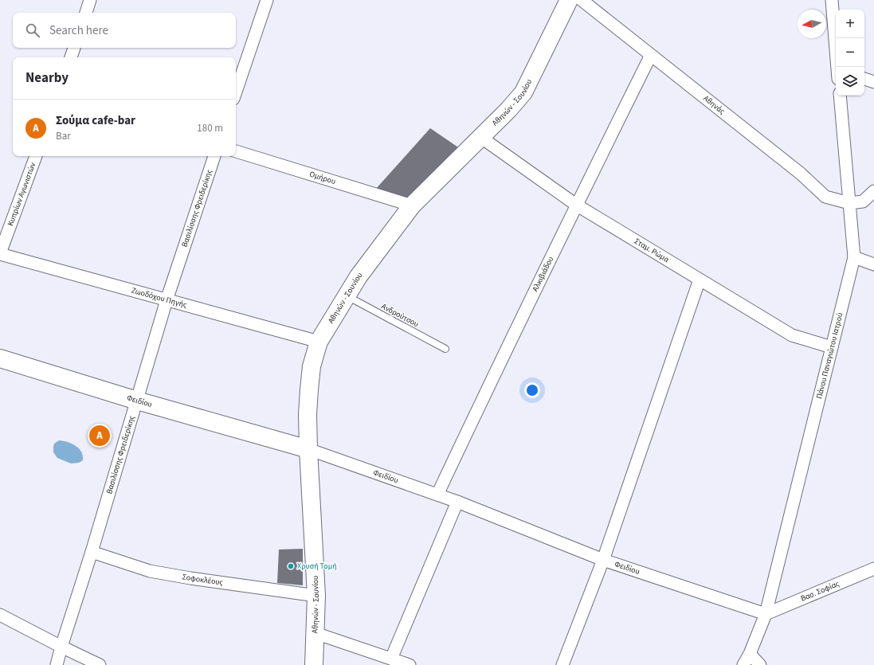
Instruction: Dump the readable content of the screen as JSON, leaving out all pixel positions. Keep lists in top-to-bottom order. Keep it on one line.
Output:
{"streets":{"main road":["Αθηνών - Σουνίου","Φειδίου"],"street":["Αθηνάς","Ομήρου","Κυπρίων Αγωνιστών","Βασιλίσσης Φρειδερίκης","Σταμ. Ρώμα","Αλκιβιάδου","Ζωοδόχου Πηγής","Πάνου Παναγιώτου Ιατρού","Σοφοκλέους","Βασ. Σοφίας"],"lane":["Ανδρούτσου"]},"crossings":[["Αθηνών - Σουνίου","Ομήρου"],["Αθηνών - Σουνίου","Σταμ. Ρώμα"],["Αθηνών - Σουνίου","Ζωοδόχου Πηγής"],["Αθηνών - Σουνίου","Ανδρούτσου"],["Αθηνών - Σουνίου","Φειδίου"],["Αθηνών - Σουνίου","Σοφοκλέους"],["Αθηνάς","Αλκιβιάδου"],["Αθηνάς","Πάνου Παναγιώτου Ιατρού"],["Κυπρίων Αγωνιστών","Ζωοδόχου Πηγής"],["Βασιλίσσης Φρειδερίκης","Ζωοδόχου Πηγής"],["Βασιλίσσης Φρειδερίκης","Φειδίου"],["Βασιλίσσης Φρειδερίκης","Σοφοκλέους"],["Σταμ. Ρώμα","Αλκιβιάδου"],["Σταμ. Ρώμα","Πάνου Παναγιώτου Ιατρού"],["Αλκιβιάδου","Φειδίου"],["Πάνου Παναγιώτου Ιατρού","Φειδίου"],["Πάνου Παναγιώτου Ιατρού","Βασ. Σοφίας"],["Φειδίου","Βασ. Σοφίας"]],"places":["Χρυσή Τομή"],"north":"left","page":{"map_buttons":["+","−"],"search":"Search here","heading":"Nearby","list":[{"mark":"A","name":"Σούμα cafe-bar","note":"Bar","value":"180 m"}],"pins":"A"}}
